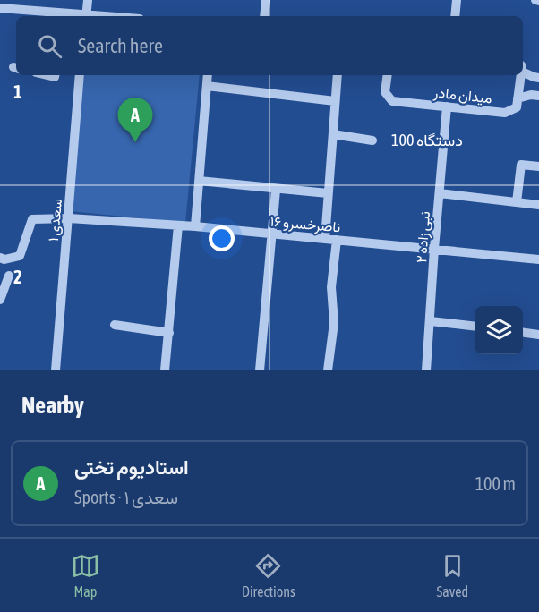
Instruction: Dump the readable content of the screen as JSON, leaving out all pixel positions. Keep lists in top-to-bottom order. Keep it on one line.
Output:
{"streets":{"street":["میدان مادر","سعدی ۱","ناصرخسرو ۱۶","نبی زاده ۲"]},"crossings":[["میدان مادر","نبی زاده ۲"],["سعدی ۱","ناصرخسرو ۱۶"],["ناصرخسرو ۱۶","نبی زاده ۲"]],"districts":["100 دستگاه"],"page":{"search":"Search here","pins":"A","heading":"Nearby","list":[{"mark":"A","name":"استادیوم تختی","note":"Sports · سعدی ۱","value":"100 m"}],"nav":["Map","Directions","Saved"]},"grid":{"rows":["1","2"]}}
